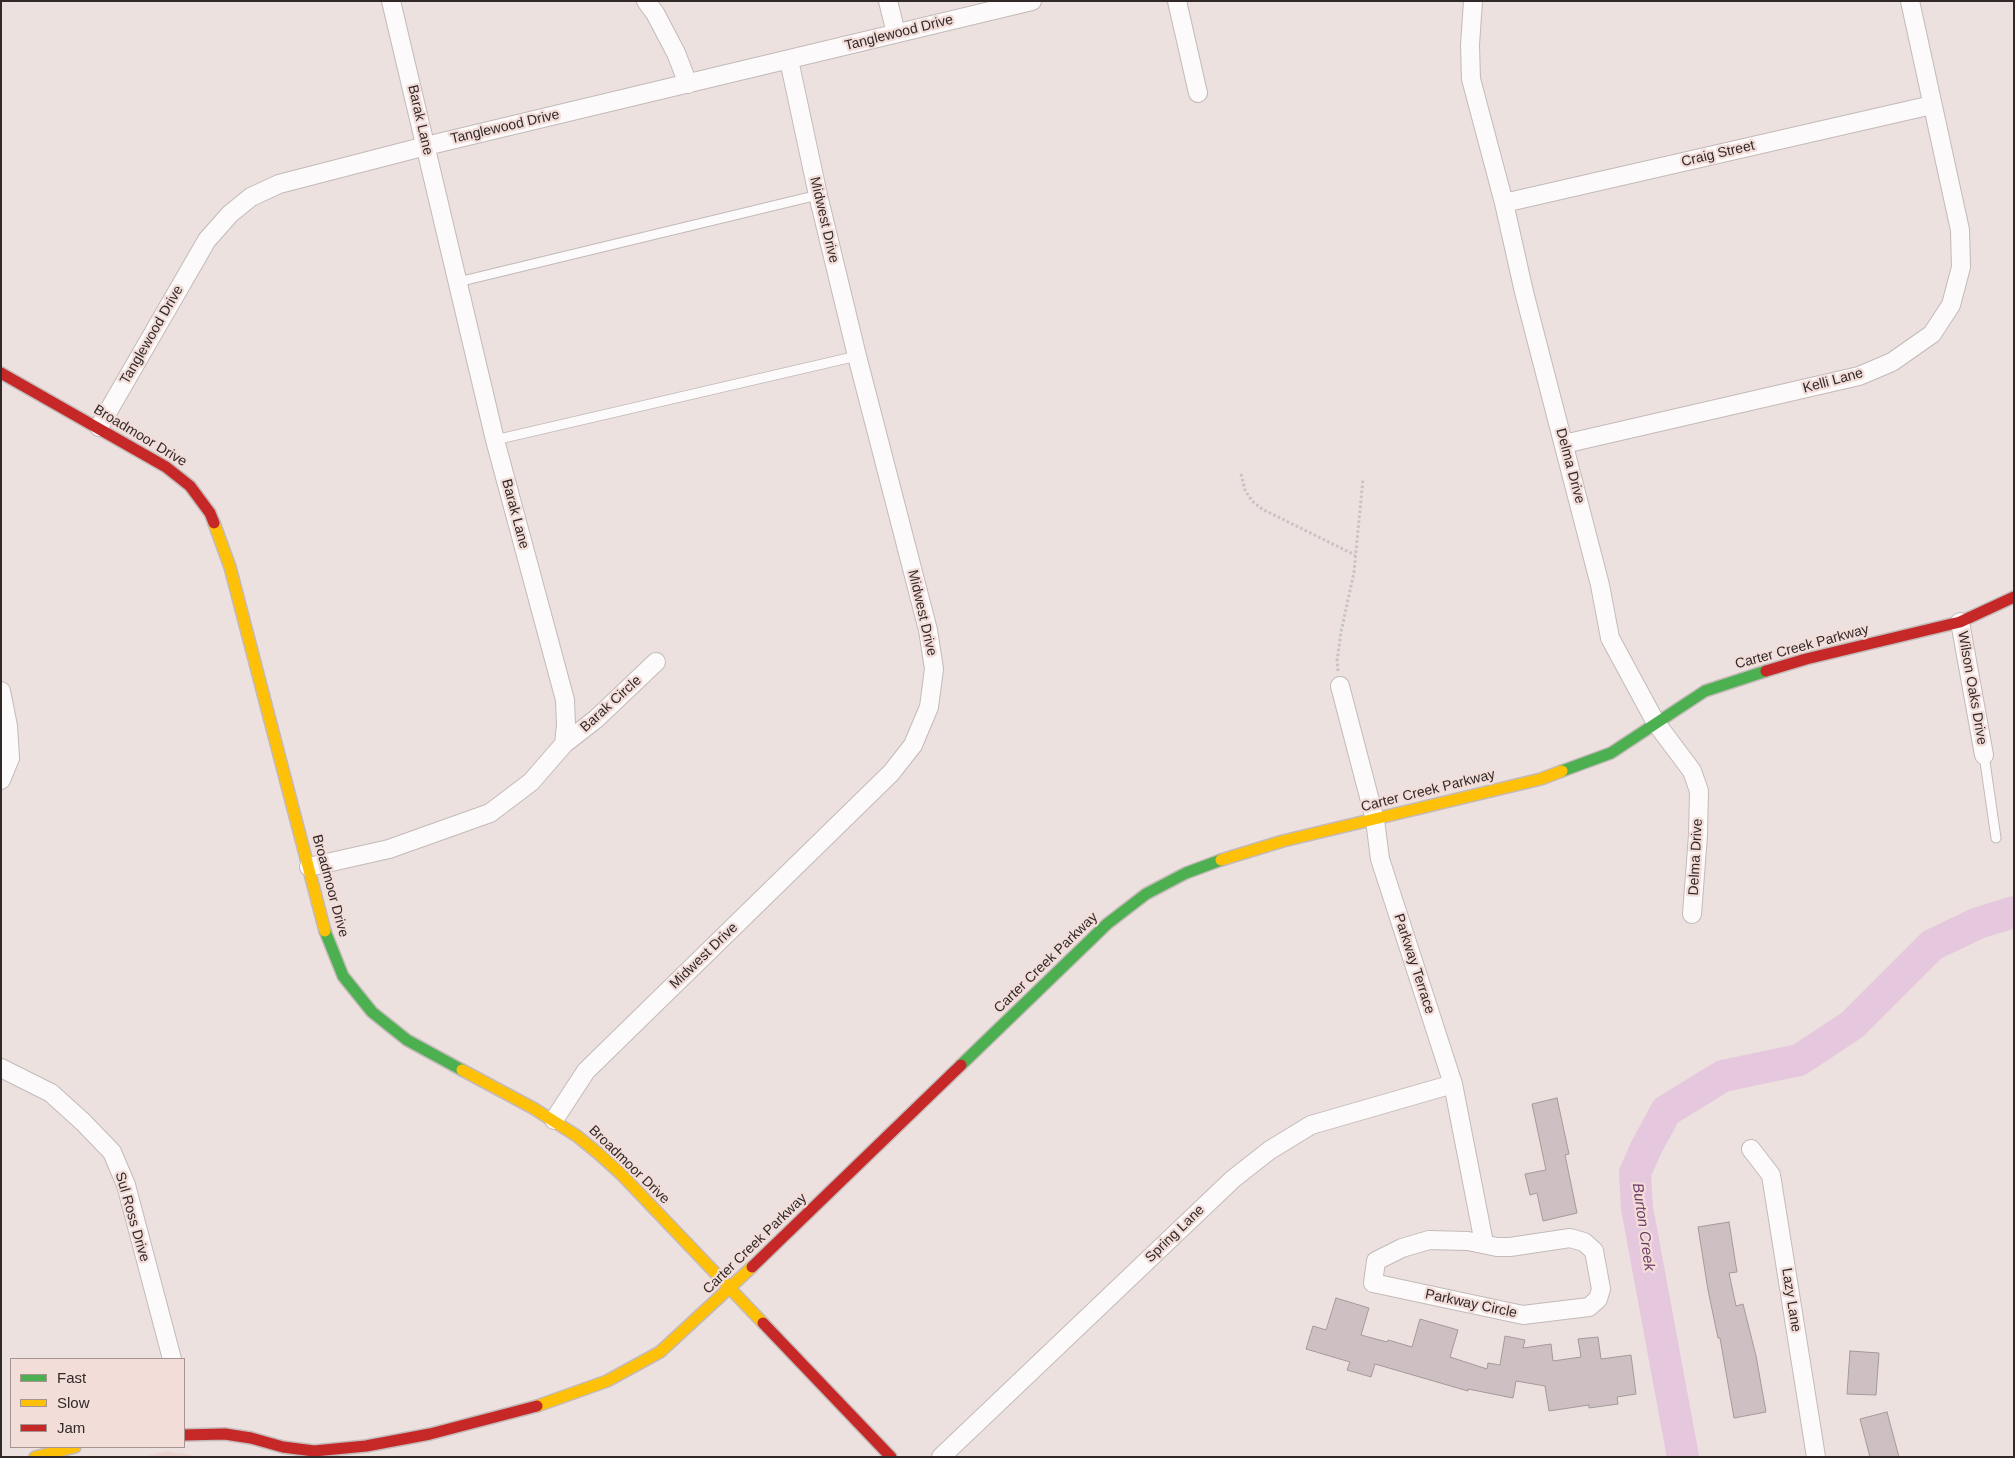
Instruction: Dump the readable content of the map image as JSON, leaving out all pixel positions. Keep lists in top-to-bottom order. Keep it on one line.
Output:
{"streets":{"street":["Tanglewood Drive","Barak Lane","Craig Street","Midwest Drive","Kelli Lane","Broadmoor Drive","Delma Drive","Carter Creek Parkway","Wilson Oaks Drive","Barak Circle","Parkway Terrace","Sul Ross Drive","Spring Lane","Lazy Lane","Parkway Circle"]},"crossings":[["Tanglewood Drive","Barak Lane"],["Tanglewood Drive","Midwest Drive"],["Tanglewood Drive","Broadmoor Drive"],["Barak Lane","Barak Circle"],["Craig Street","Kelli Lane"],["Craig Street","Delma Drive"],["Midwest Drive","Broadmoor Drive"],["Kelli Lane","Delma Drive"],["Broadmoor Drive","Carter Creek Parkway"],["Delma Drive","Carter Creek Parkway"],["Carter Creek Parkway","Wilson Oaks Drive"],["Carter Creek Parkway","Parkway Terrace"],["Parkway Terrace","Spring Lane"],["Parkway Terrace","Parkway Circle"]],"water":["Burton Creek"],"legend":["Fast","Slow","Jam"]}
